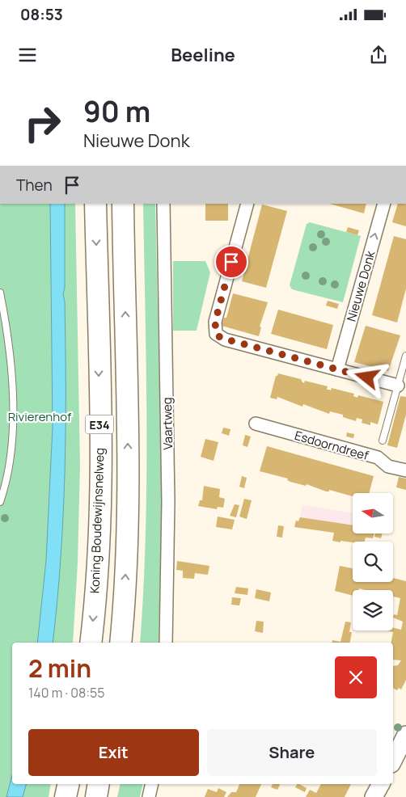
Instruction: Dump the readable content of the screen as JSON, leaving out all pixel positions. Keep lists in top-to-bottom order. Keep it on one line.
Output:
{"streets":{"highway":["E34","Koning Boudewijnsnelweg"],"street":["Nieuwe Donk","Vaartweg","Esdoorndreef"]},"one_way":["Nieuwe Donk"],"parks":["Rivierenhof"],"north":"left","page":{"status":"08:53","header":"Beeline","turn":["90 m","Nieuwe Donk"],"then":"Then","heading":["2 min","140 m · 08:55"],"buttons":["Exit","Share"]}}
